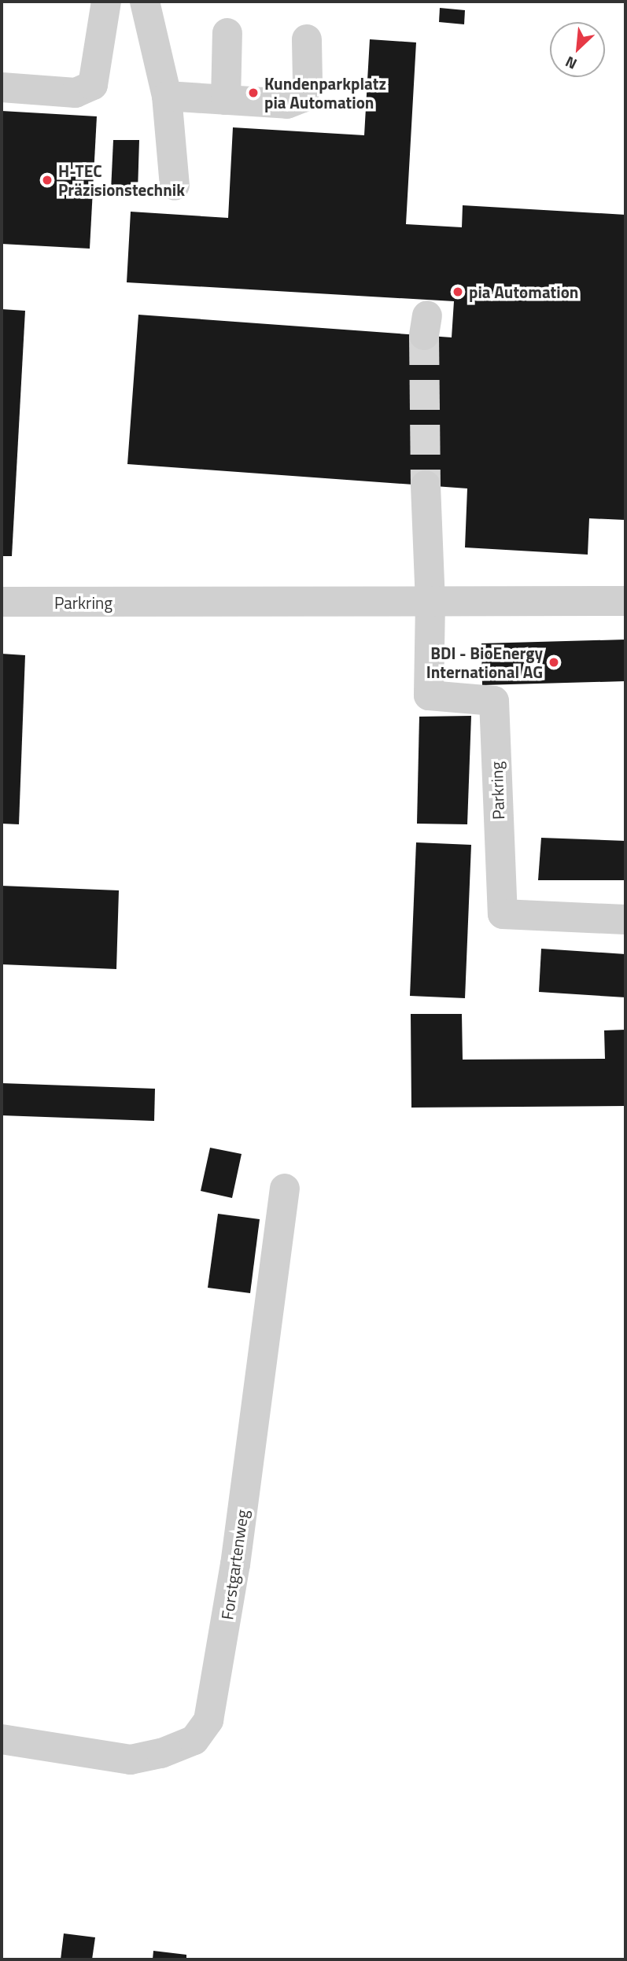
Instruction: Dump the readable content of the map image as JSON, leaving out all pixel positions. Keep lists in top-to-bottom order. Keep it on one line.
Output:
{"streets":{"lane":["Parkring","Forstgartenweg"]},"places":["Kundenparkplatz pia Automation","H-TEC Präzisionstechnik","pia Automation","BDI - BioEnergy International AG"],"north":"bottom left"}
